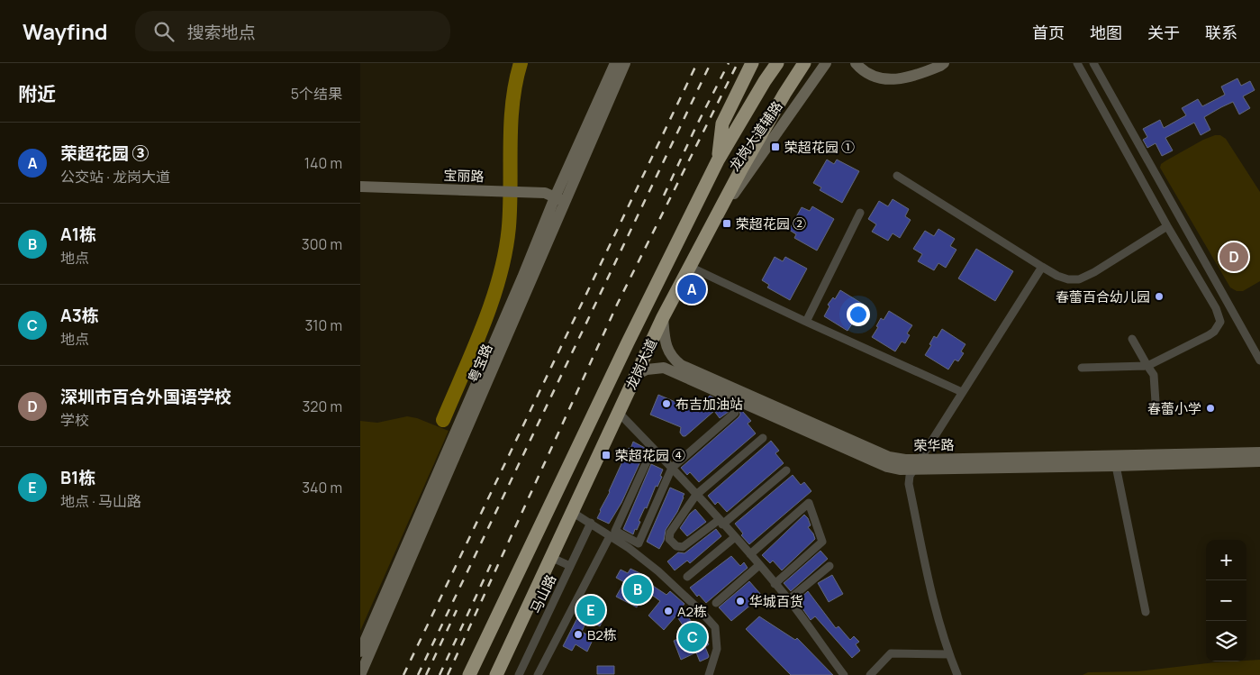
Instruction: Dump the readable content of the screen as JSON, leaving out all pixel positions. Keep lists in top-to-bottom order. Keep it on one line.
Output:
{"streets":{"highway":["龙岗大道"],"main road":["龙岗大道辅路","宝丽路","粤宝路","荣华路"],"street":["马山路"]},"crossings":[["龙岗大道辅路","龙岗大道"],["宝丽路","粤宝路"],["龙岗大道","荣华路"]],"places":{"transit":["荣超花园 ①","荣超花园 ②","荣超花园 ④"],"other":["春蕾百合幼儿园","布吉加油站","春蕾小学","华城百货","A2栋","B2栋"]},"page":{"header":"Wayfind","search":"搜索地点","nav":["首页","地图","关于","联系"],"heading":["附近","5个结果"],"list":[{"mark":"A","name":"荣超花园 ③","note":"公交站 · 龙岗大道","value":"140 m"},{"mark":"B","name":"A1栋","note":"地点","value":"300 m"},{"mark":"C","name":"A3栋","note":"地点","value":"310 m"},{"mark":"D","name":"深圳市百合外国语学校","note":"学校","value":"320 m"},{"mark":"E","name":"B1栋","note":"地点 · 马山路","value":"340 m"}],"pins":["D","A","B","E","C"],"map_buttons":["+","−"]}}
